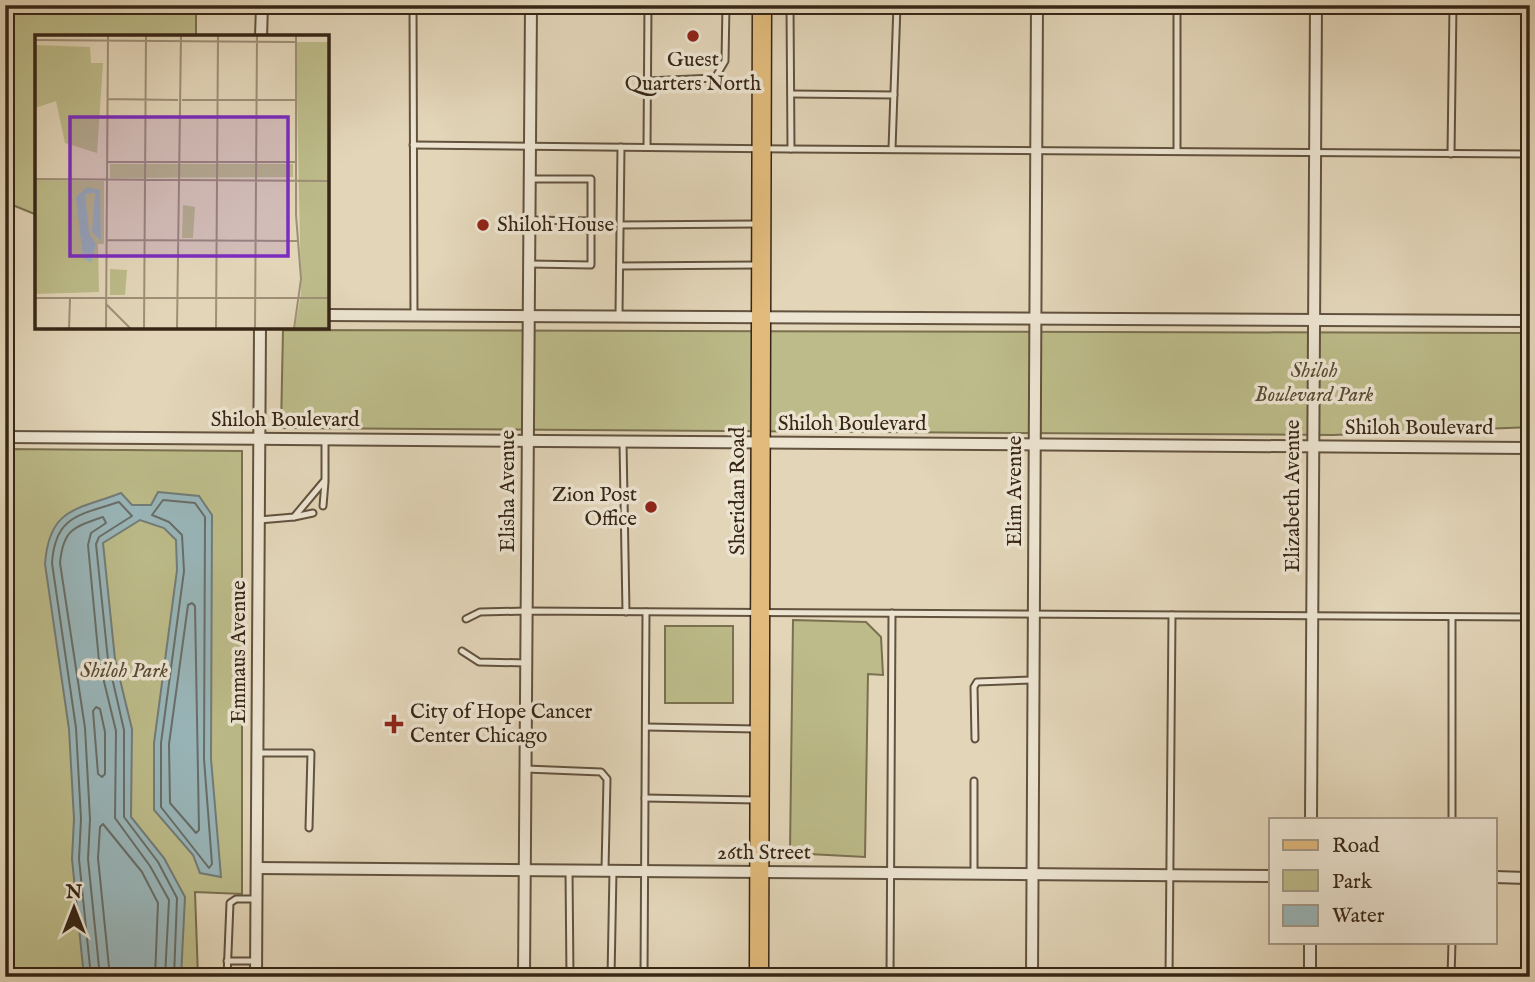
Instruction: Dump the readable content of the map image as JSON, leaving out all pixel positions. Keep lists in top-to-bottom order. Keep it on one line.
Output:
{"streets":{"main road":["Sheridan Road"],"street":["Shiloh Boulevard","Elisha Avenue","Elim Avenue","Elizabeth Avenue","Emmaus Avenue","26th Street"]},"crossings":[["Shiloh Boulevard","Elisha Avenue"],["Shiloh Boulevard","Sheridan Road"],["Shiloh Boulevard","Elim Avenue"],["Shiloh Boulevard","Elizabeth Avenue"],["Shiloh Boulevard","Emmaus Avenue"],["Elisha Avenue","26th Street"],["Sheridan Road","26th Street"],["Elim Avenue","26th Street"],["Emmaus Avenue","26th Street"]],"parks":["Shiloh Boulevard Park","Shiloh Park"],"places":{"other":["Guest Quarters North","Shiloh House","Zion Post Office"],"health":["City of Hope Cancer Center Chicago"]},"legend":["Road","Park","Water"],"north":"top"}
